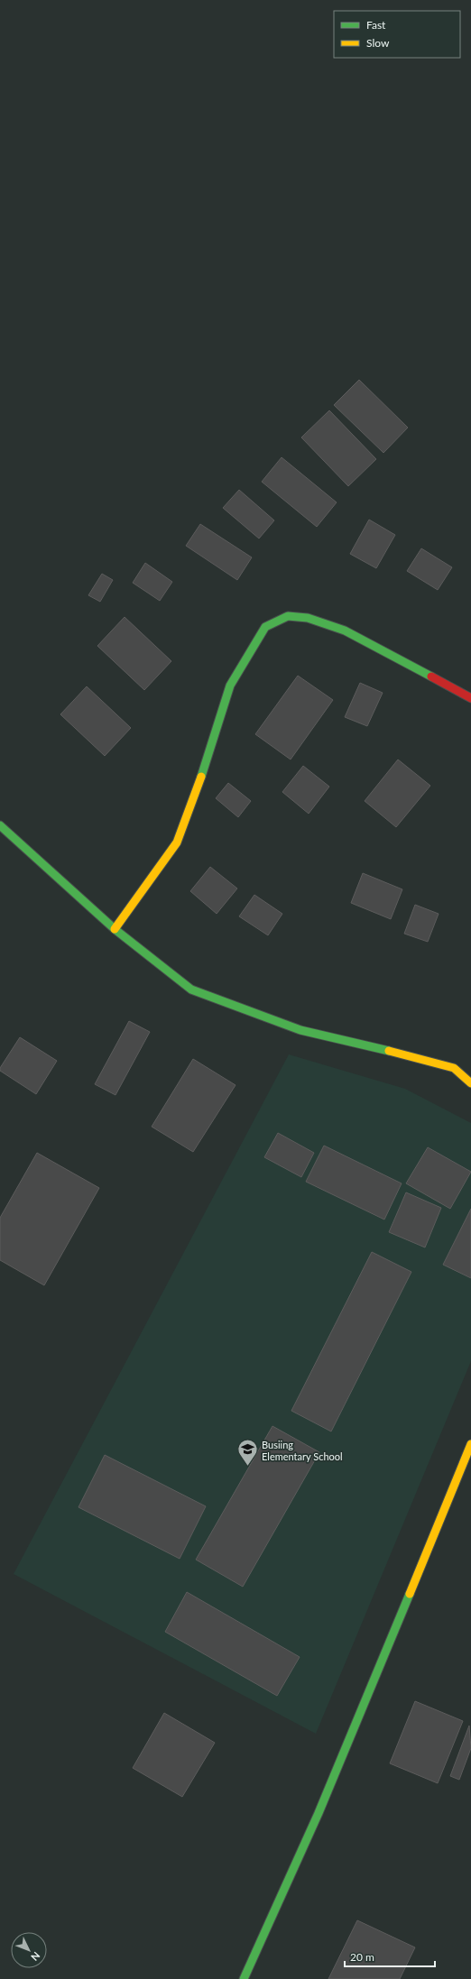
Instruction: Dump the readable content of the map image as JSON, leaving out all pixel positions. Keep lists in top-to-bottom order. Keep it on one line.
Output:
{"places":{"school or university":["Busiing Elementary School"]},"legend":["Fast","Slow"],"scale_bar":"20 m","north":"bottom right"}
